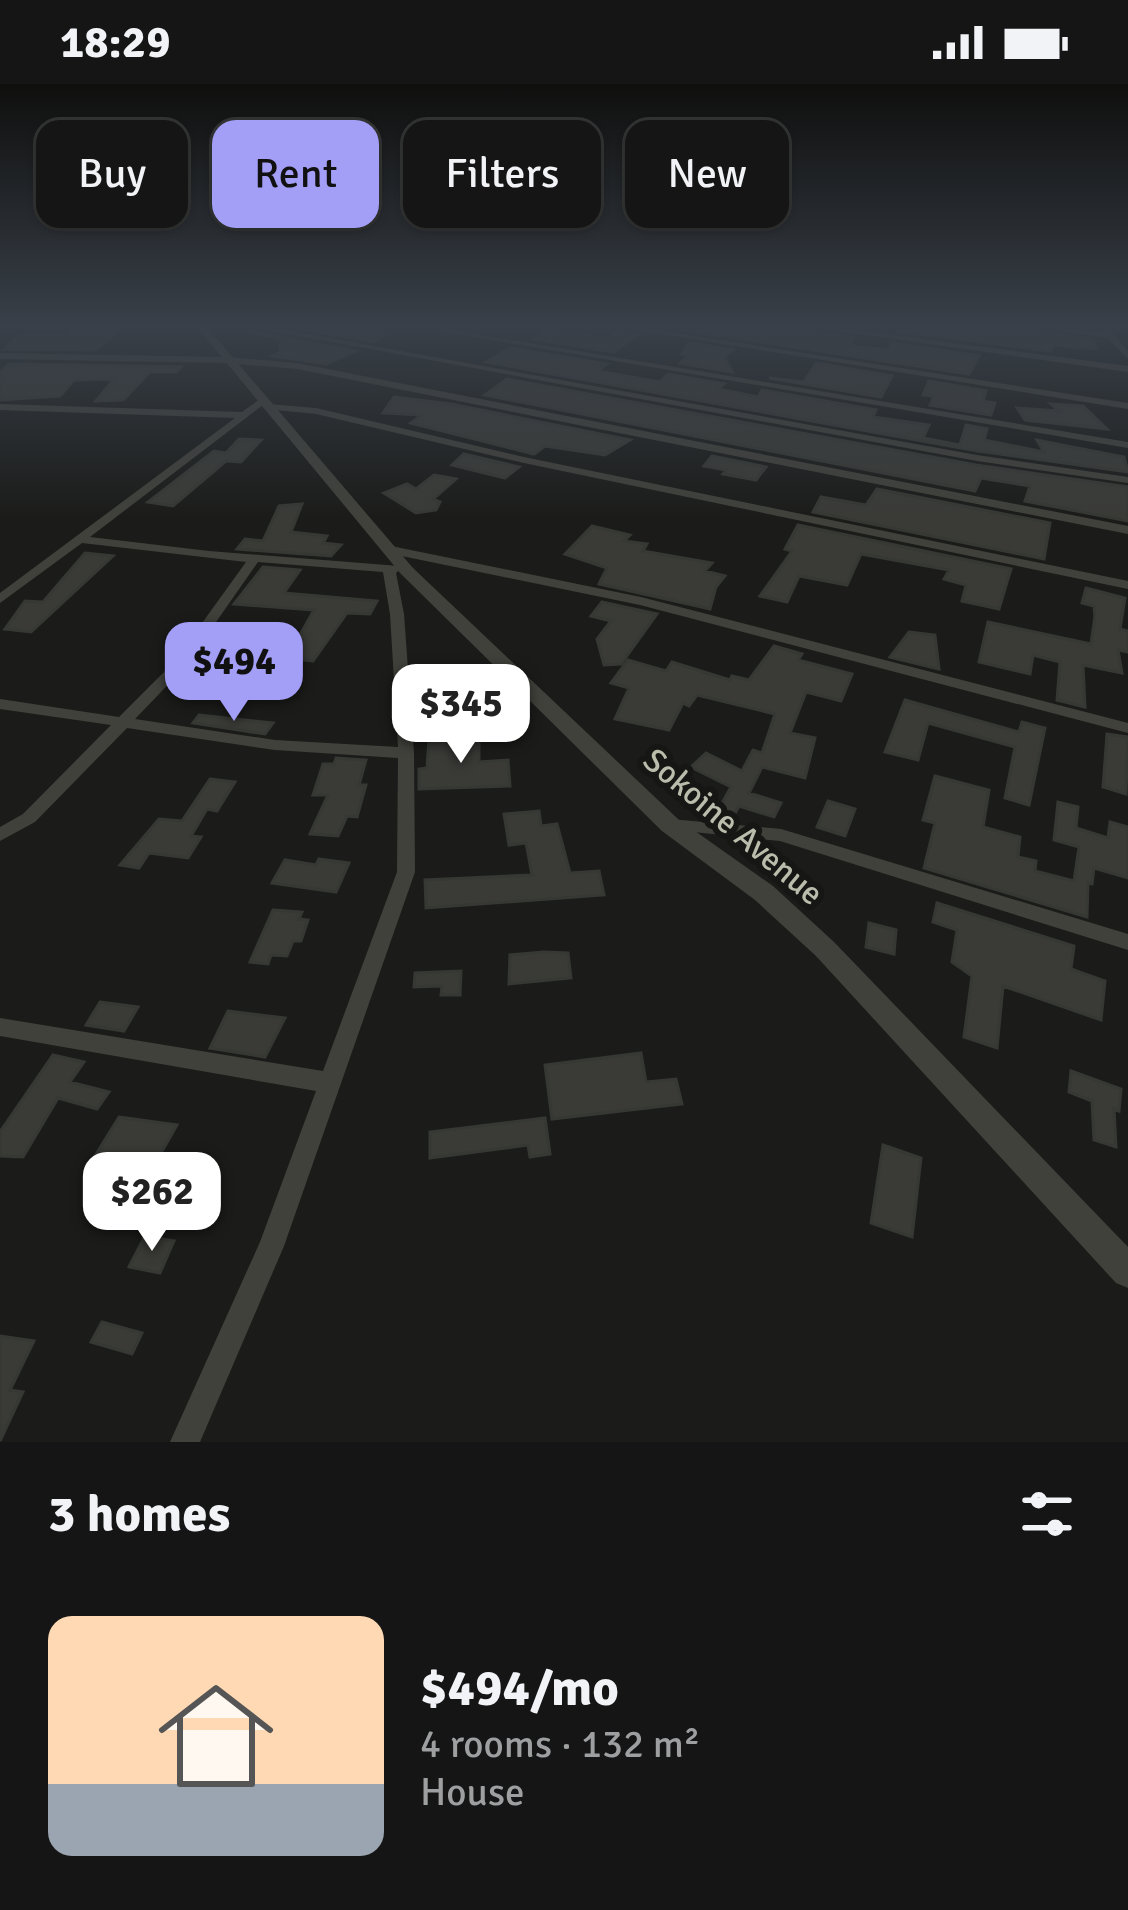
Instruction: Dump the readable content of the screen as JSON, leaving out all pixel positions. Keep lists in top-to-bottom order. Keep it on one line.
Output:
{"streets":{"street":["Sokoine Avenue"]},"page":{"status":"18:29","chip":["Buy","Rent","Filters","New"],"price":["$494","$345","$262"],"heading":"3 homes","list":[{"name":"$494/mo","note":"4 rooms · 132 m² · House"}]}}
